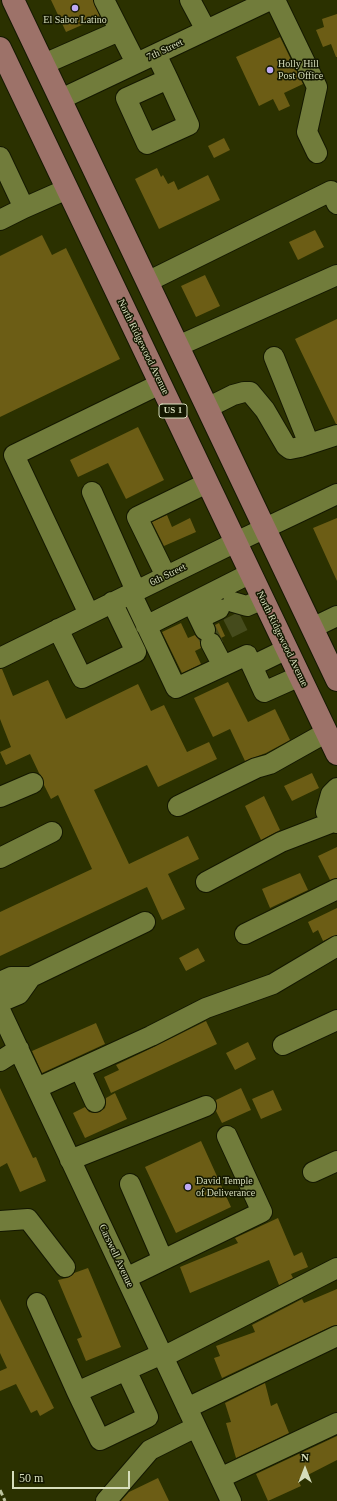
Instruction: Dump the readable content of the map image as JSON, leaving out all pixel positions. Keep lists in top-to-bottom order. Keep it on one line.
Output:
{"streets":{"main road":["North Ridgewood Avenue","US 1"],"street":["7th Street","6th Street","Carswell Avenue"]},"crossings":[["North Ridgewood Avenue","6th Street"]],"places":["El Sabor Latino","Holly Hill Post Office","David Temple of Deliverance"],"scale_bar":"50 m","north":"top"}
